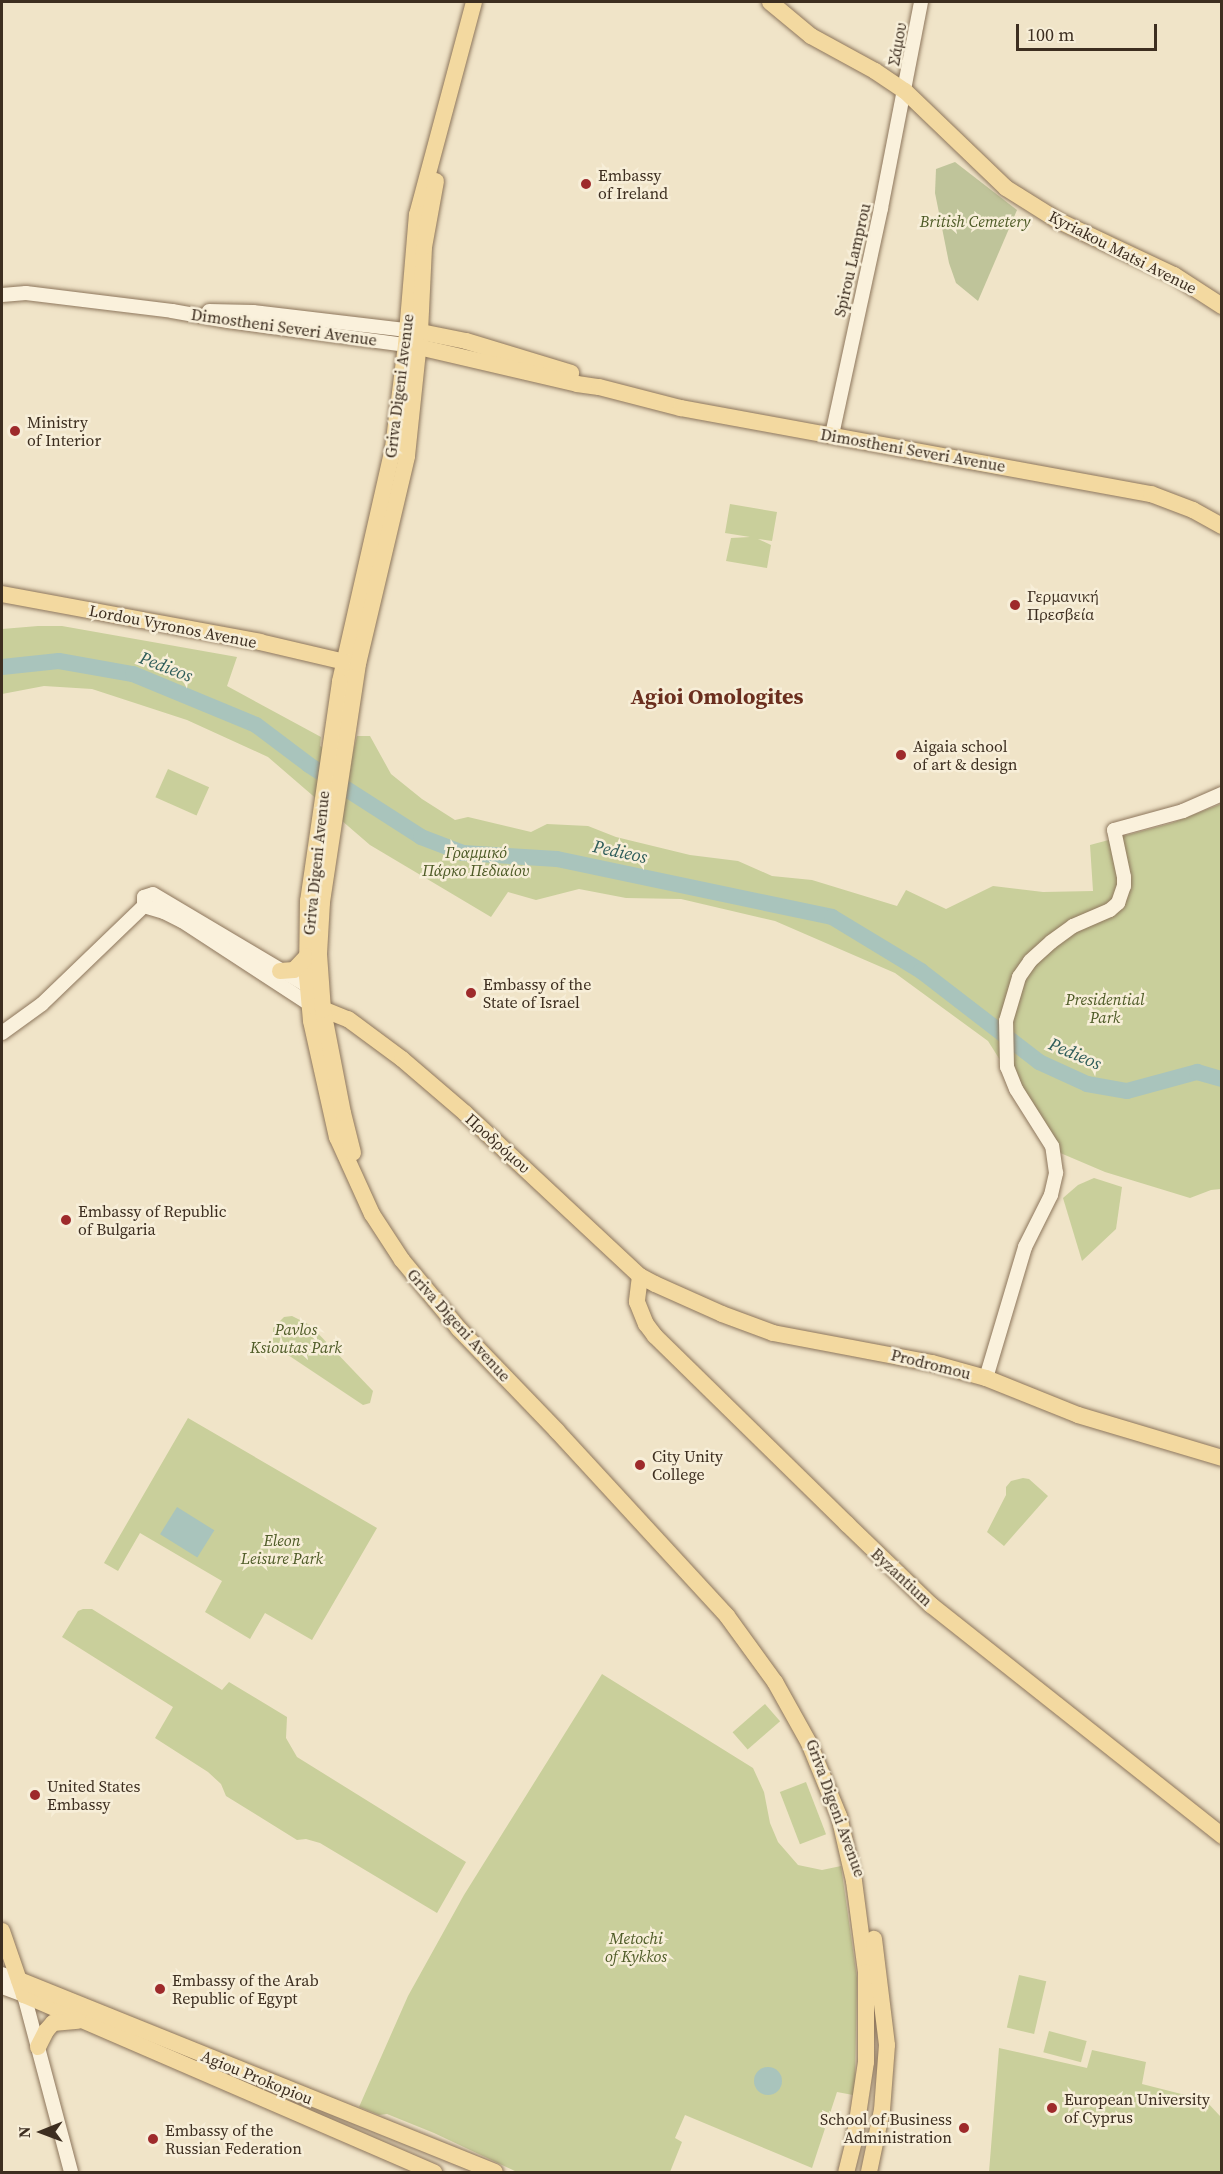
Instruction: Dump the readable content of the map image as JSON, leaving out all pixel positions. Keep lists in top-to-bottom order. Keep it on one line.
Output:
{"streets":{"main road":["Kyriakou Matsi Avenue","Dimostheni Severi Avenue","Griva Digeni Avenue","Lordou Vyronos Avenue","Προδρόμου","Prodromou","Byzantium","Agiou Prokopiou"],"street":["Σάμου","Spirou Lamprou"]},"crossings":[["Σάμου","Kyriakou Matsi Avenue"],["Σάμου","Spirou Lamprou"],["Kyriakou Matsi Avenue","Spirou Lamprou"],["Spirou Lamprou","Dimostheni Severi Avenue"],["Dimostheni Severi Avenue","Griva Digeni Avenue"],["Griva Digeni Avenue","Lordou Vyronos Avenue"],["Griva Digeni Avenue","Προδρόμου"],["Προδρόμου","Prodromou"],["Προδρόμου","Byzantium"],["Prodromou","Byzantium"]],"districts":["Agioi Omologites"],"water":["Pedieos"],"parks":["British Cemetery","Γραμμικό Πάρκο Πεδιαίου","Presidential Park","Pavlos Ksioutas Park","Eleon Leisure Park","Metochi of Kykkos"],"places":["Embassy of Ireland","Ministry of Interior","Γερμανική Πρεσβεία","Aigaia school of art & design","Embassy of the State of Israel","Embassy of Republic of Bulgaria","City Unity College","United States Embassy","Embassy of the Arab Republic of Egypt","European University of Cyprus","School of Business Administration","Embassy of the Russian Federation"],"scale_bar":"100 m","north":"left"}
